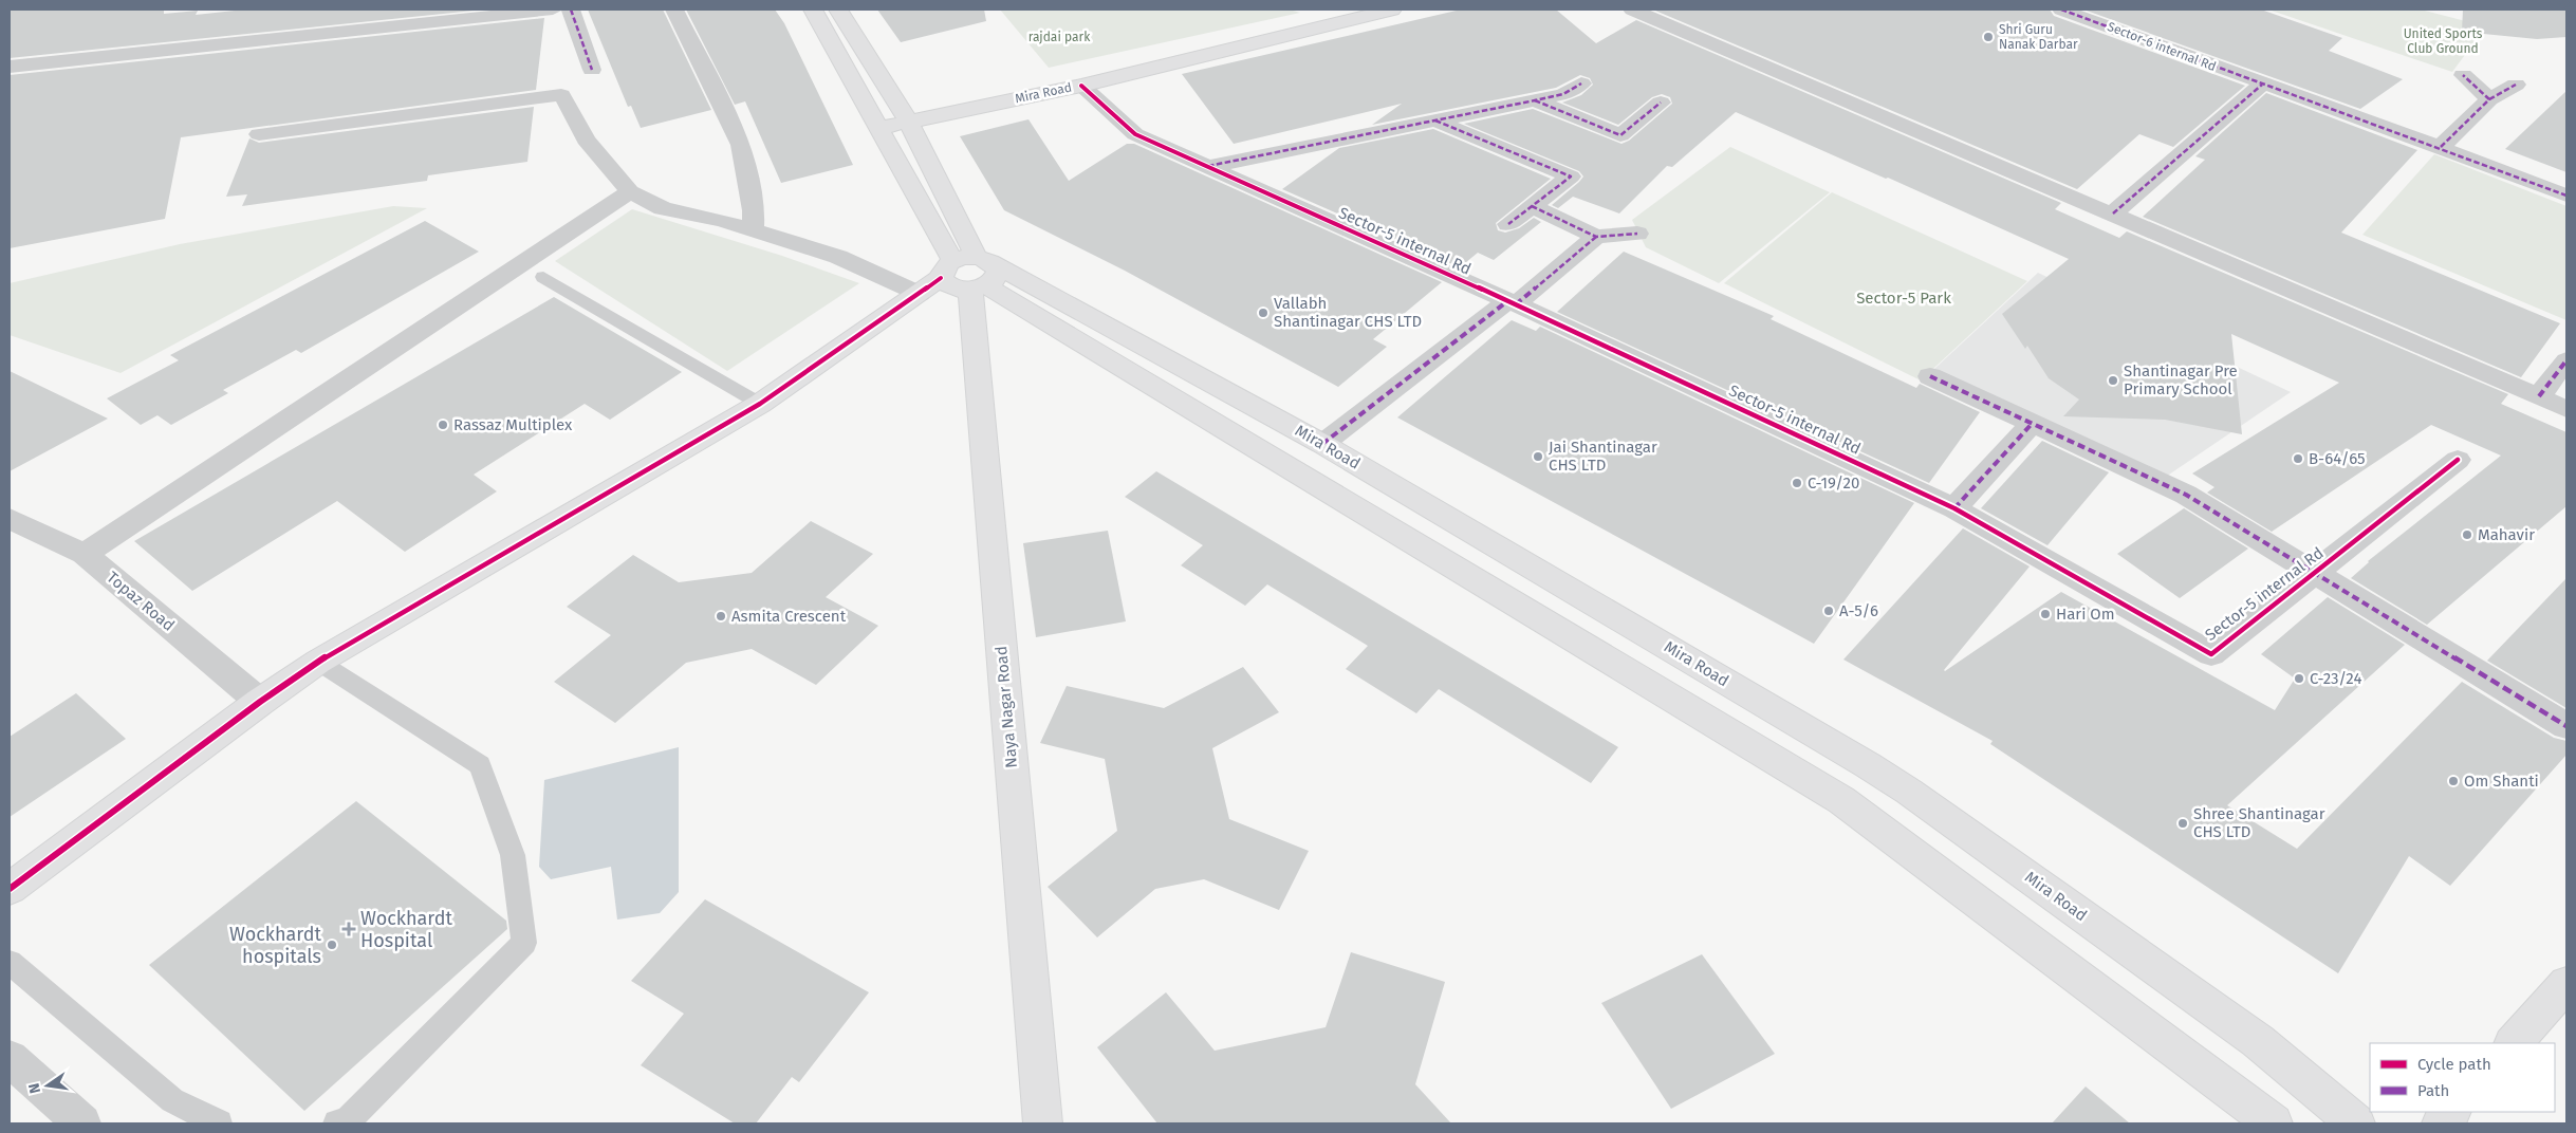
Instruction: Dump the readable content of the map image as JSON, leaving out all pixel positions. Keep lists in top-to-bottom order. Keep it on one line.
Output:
{"streets":{"main road":["Mira Road","Naya Nagar Road"],"street":["Sector-6 internal Rd","Sector-5 internal Rd","Topaz Road"]},"crossings":[["Mira Road","Sector-5 internal Rd"],["Mira Road","Naya Nagar Road"]],"parks":["United Sports Club Ground","rajdai park","Sector-5 Park"],"places":{"other":["Shri Guru Nanak Darbar","Vallabh Shantinagar CHS LTD","Shantinagar Pre Primary School","Rassaz Multiplex","Jai Shantinagar CHS LTD","B-64/65","C-19/20","Mahavir","A-5/6","Hari Om","Asmita Crescent","C-23/24","Om Shanti","Shree Shantinagar CHS LTD","Wockhardt hospitals"],"health":["Wockhardt Hospital"]},"legend":["Cycle path","Path"],"north":"left"}
